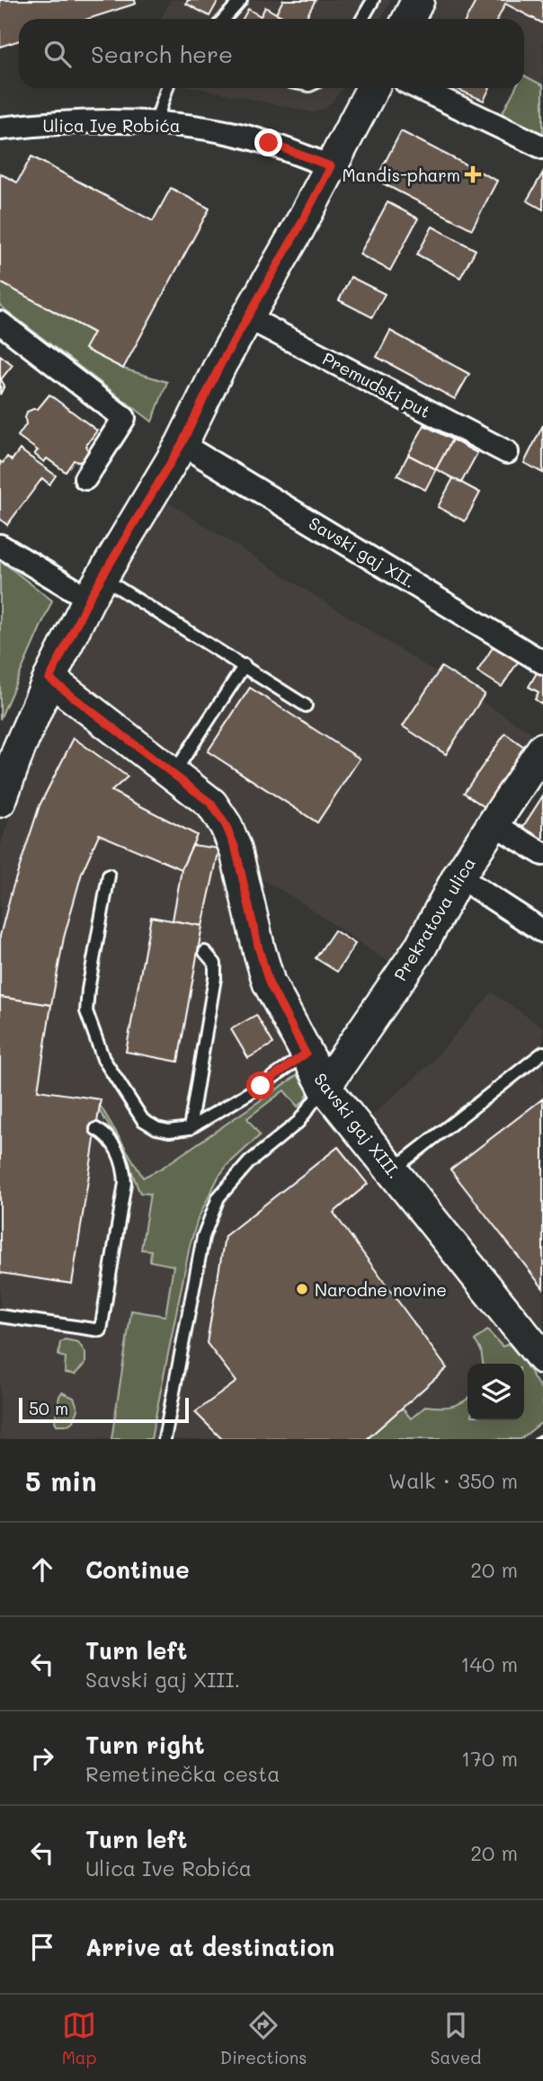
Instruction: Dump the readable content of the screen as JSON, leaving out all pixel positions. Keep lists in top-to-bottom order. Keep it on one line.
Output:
{"streets":{"street":["Ulica Ive Robića","Premudski put","Savski gaj XII.","Prekratova ulica","Savski gaj XIII."]},"crossings":[["Prekratova ulica","Savski gaj XIII."]],"places":{"health":["Mandis-pharm"],"other":["Narodne novine"]},"scale_bar":"50 m","page":{"search":"Search here","scale":"50 m","heading":["5 min","Walk · 350 m"],"list":[["Continue","20 m"],["Turn left","Savski gaj XIII.","140 m"],["Turn right","Remetinečka cesta","170 m"],["Turn left","Ulica Ive Robića","20 m"],"Arrive at destination"],"nav":["Map","Directions","Saved"]}}
